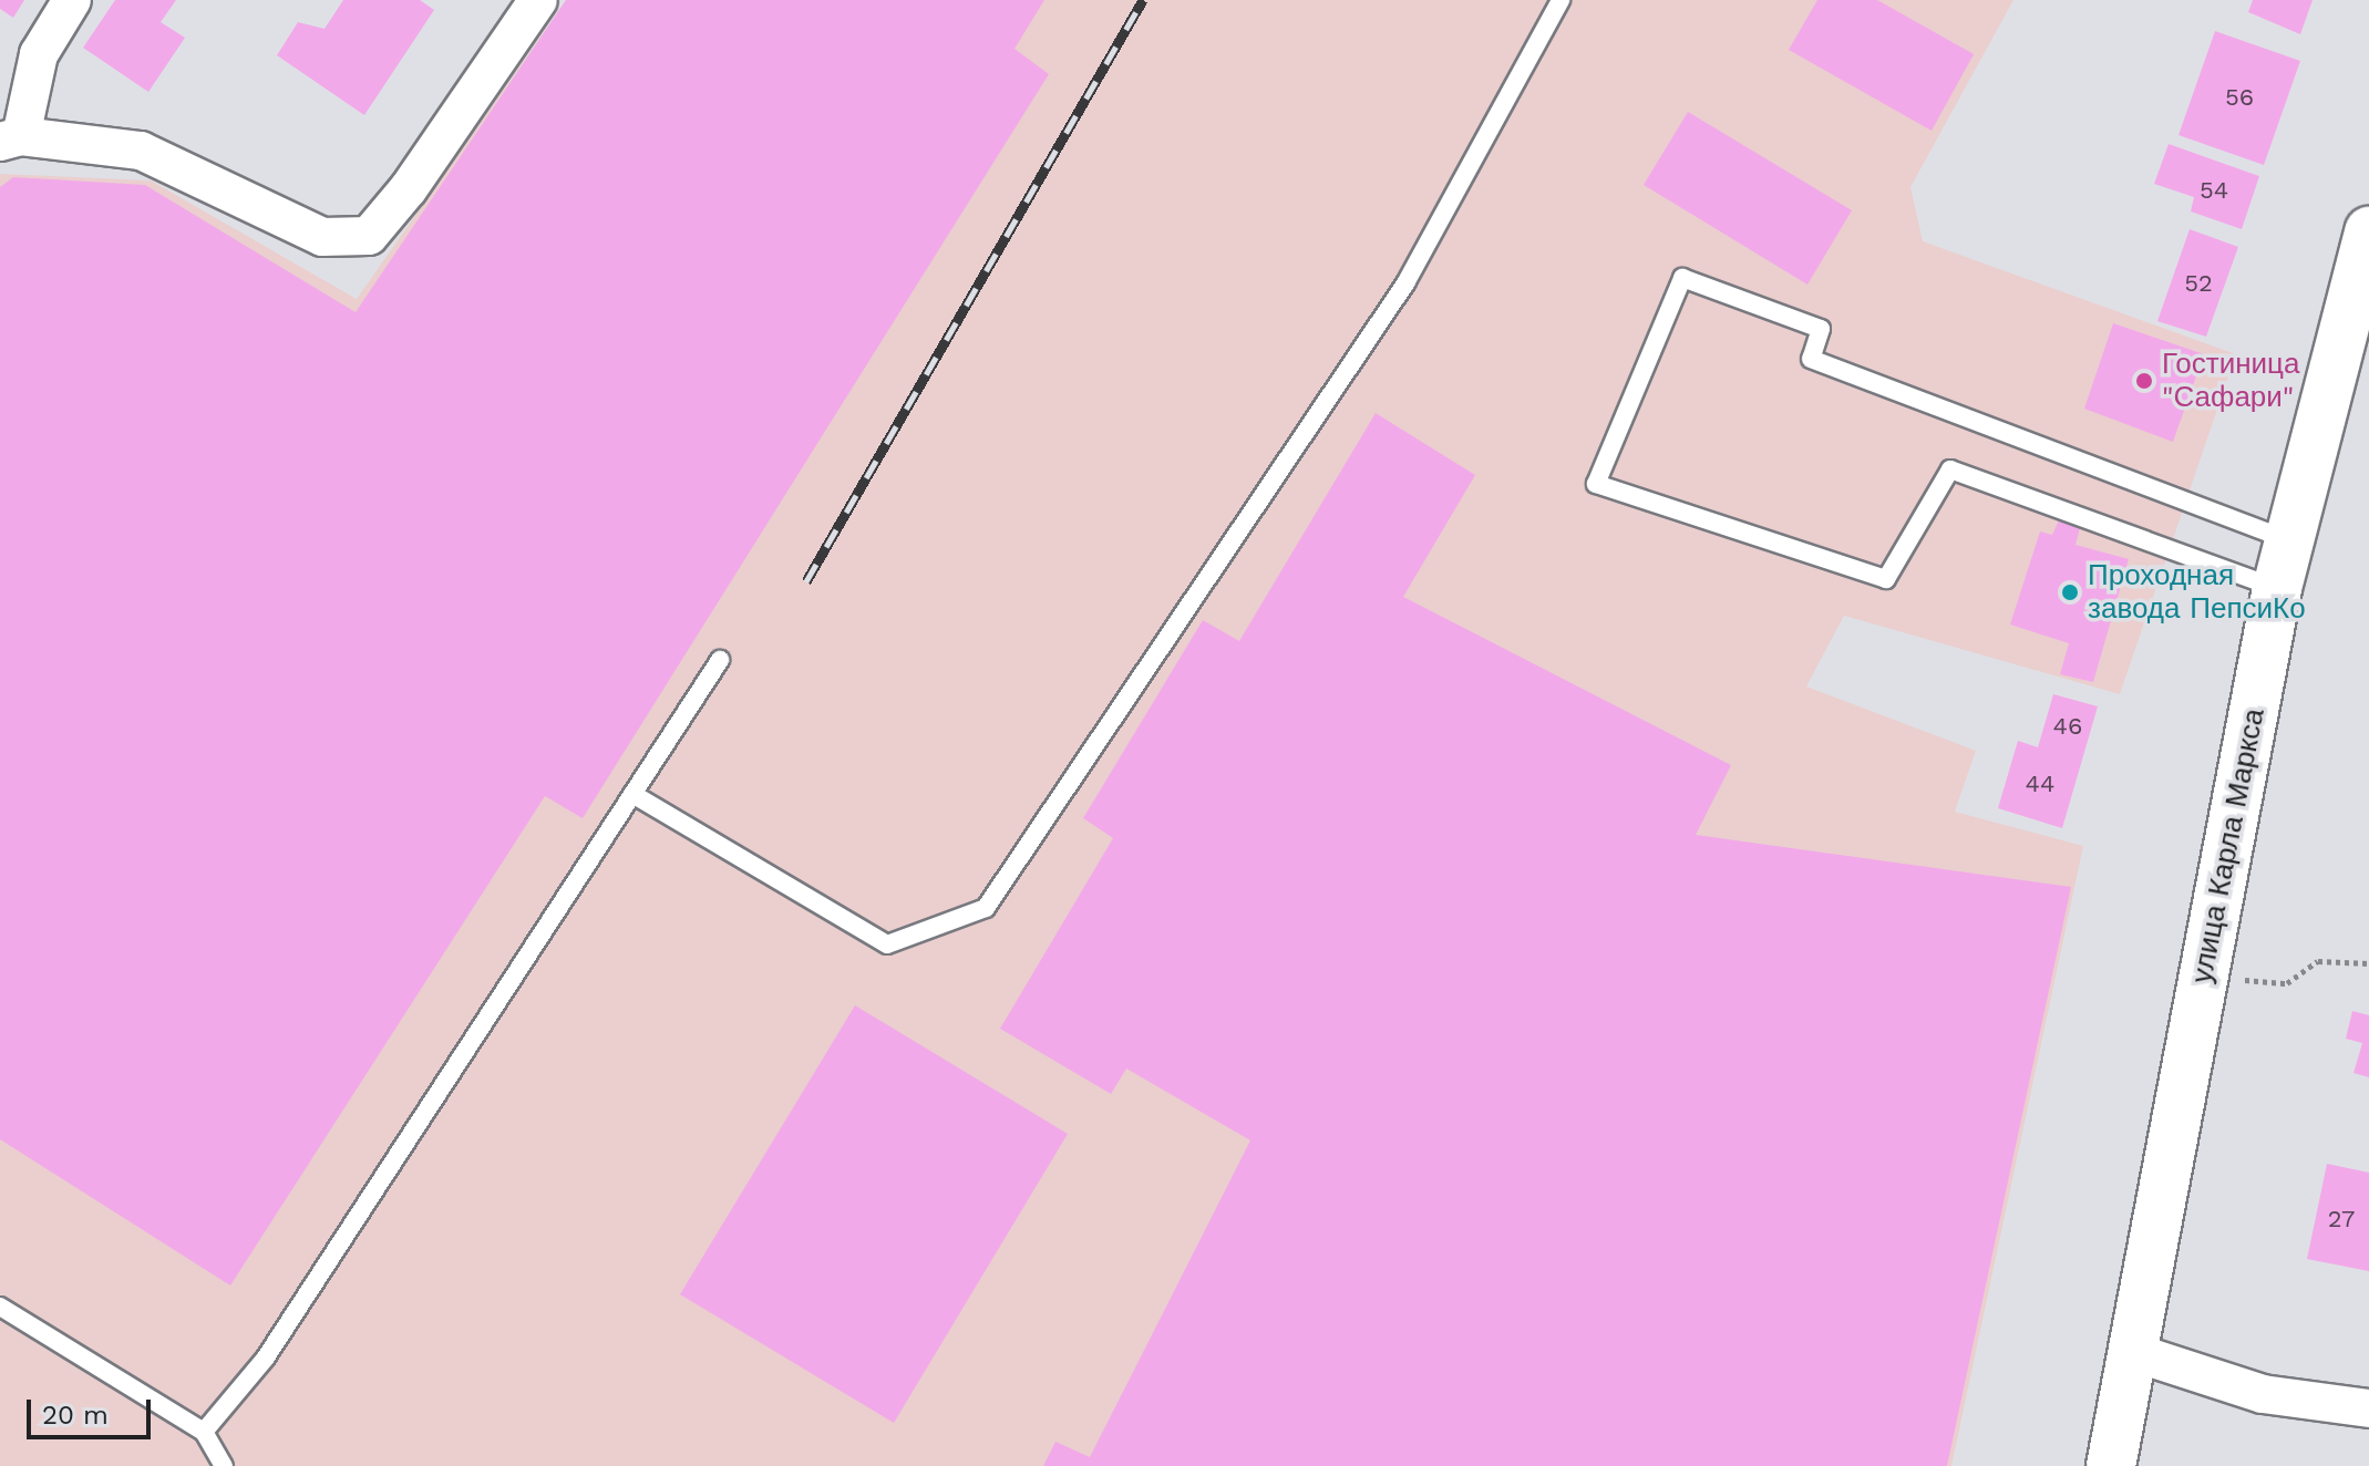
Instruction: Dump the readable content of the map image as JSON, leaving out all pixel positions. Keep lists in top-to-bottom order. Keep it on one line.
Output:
{"streets":{"main road":["улица Карла Маркса"]},"places":["Гостиница \"Сафари\"","Проходная завода ПепсиКо"],"house_numbers":["56","54","52","46","44","27"],"scale_bar":"20 m"}
